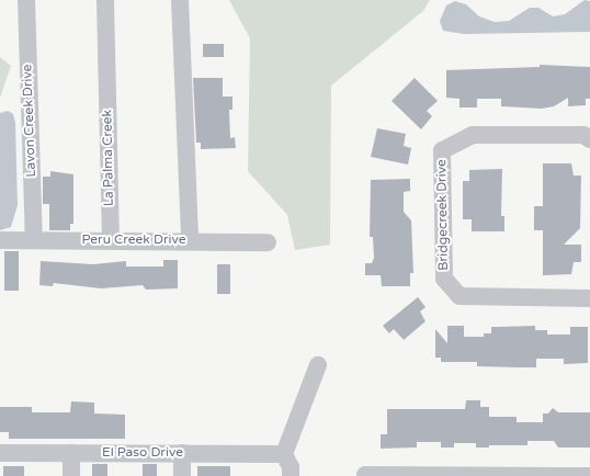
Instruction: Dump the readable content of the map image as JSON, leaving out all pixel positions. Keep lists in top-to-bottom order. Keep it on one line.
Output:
{"streets":{"street":["Lavon Creek Drive","La Palma Creek","Bridgecreek Drive","Peru Creek Drive","El Paso Drive"]},"crossings":[["Lavon Creek Drive","Peru Creek Drive"],["La Palma Creek","Peru Creek Drive"]]}
